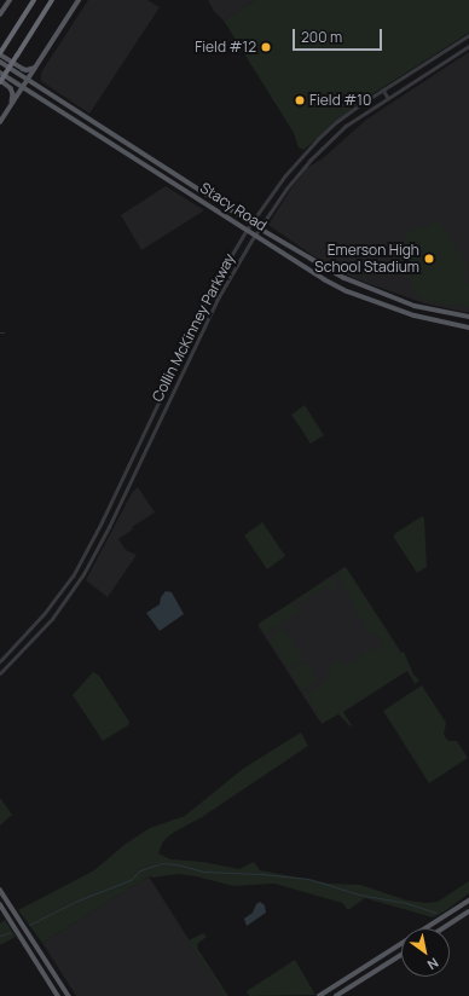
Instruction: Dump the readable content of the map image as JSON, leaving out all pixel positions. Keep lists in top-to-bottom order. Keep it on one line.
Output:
{"streets":{"main road":["Stacy Road"],"street":["Collin McKinney Parkway"]},"crossings":[["Stacy Road","Collin McKinney Parkway"]],"places":["Field #12","Field #10","Emerson High School Stadium"],"scale_bar":"200 m","north":"bottom right"}
